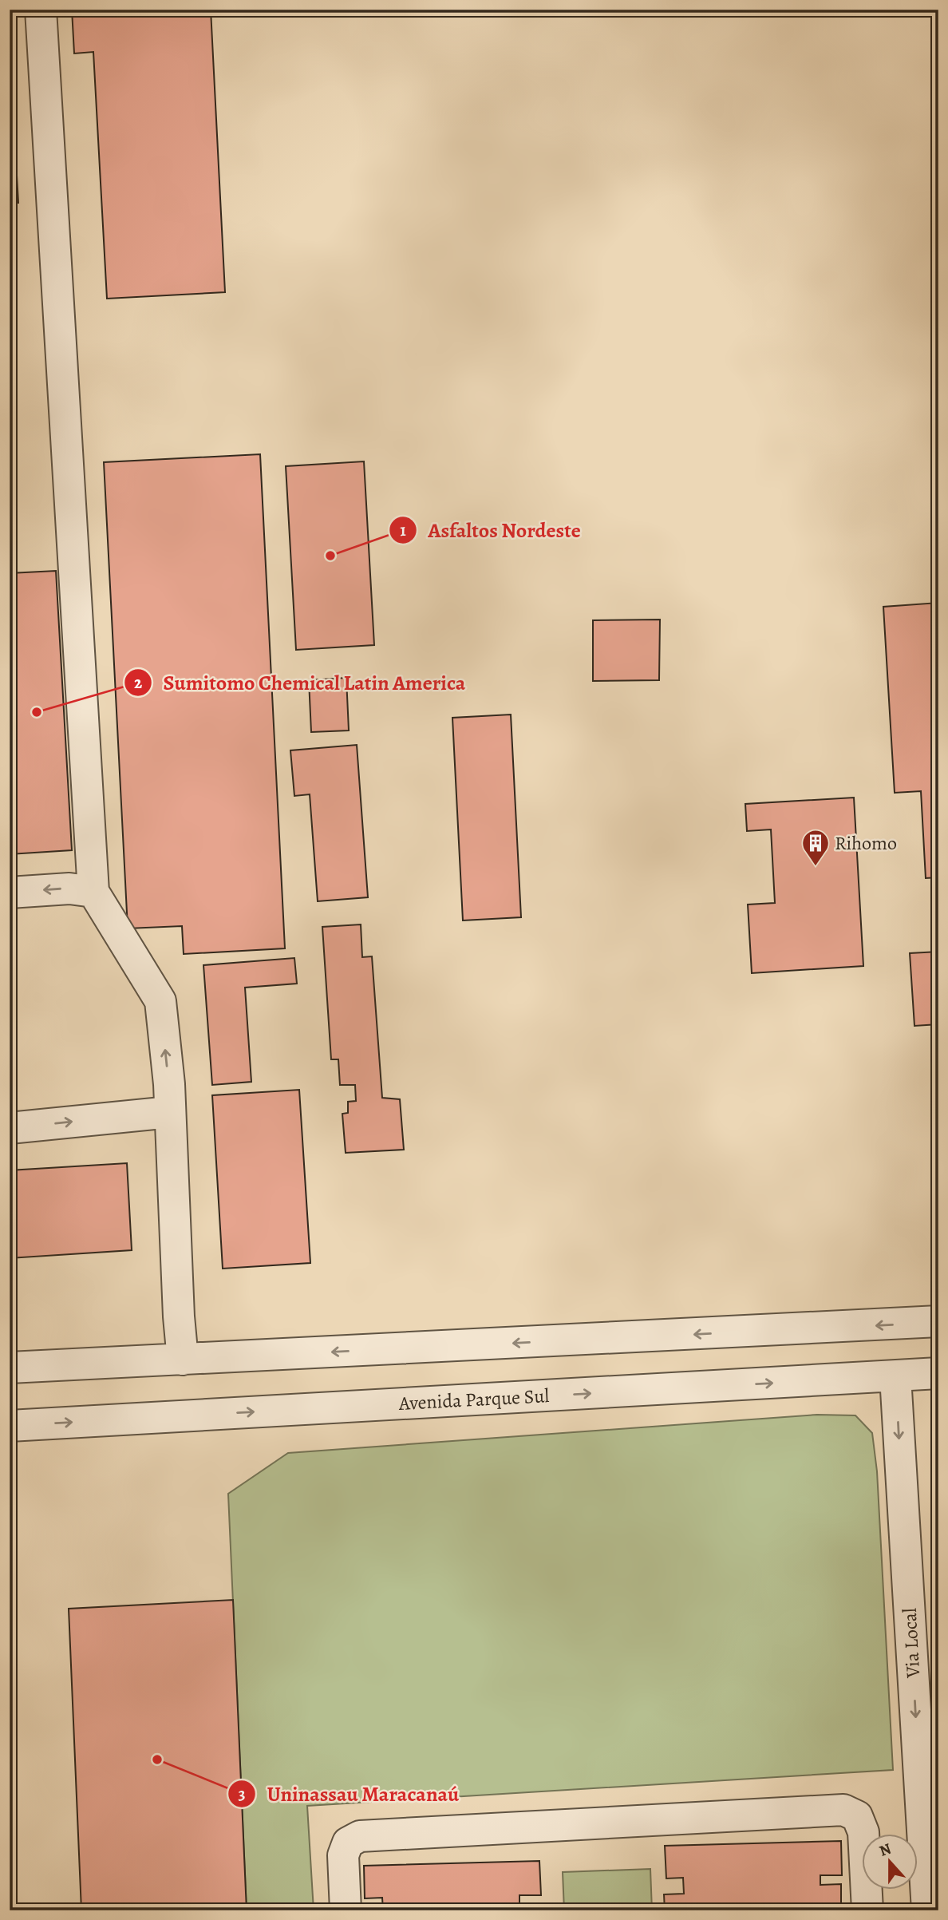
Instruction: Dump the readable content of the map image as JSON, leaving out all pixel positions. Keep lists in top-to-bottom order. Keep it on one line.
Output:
{"streets":{"street":["Avenida Parque Sul","Via Local"]},"crossings":[["Avenida Parque Sul","Via Local"]],"one_way":["Via Local"],"places":{"other":["Asfaltos Nordeste","Sumitomo Chemical Latin America","Uninassau Maracanaú"],"building":["Rihomo"]},"north":"top"}
